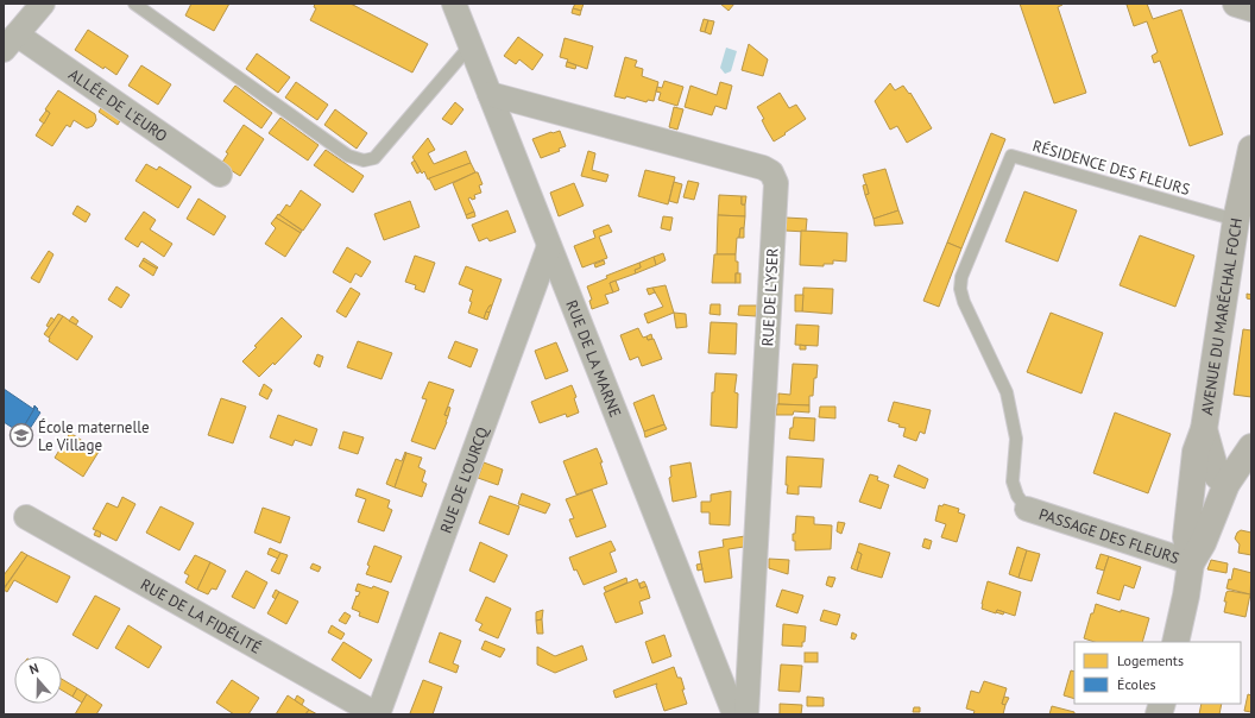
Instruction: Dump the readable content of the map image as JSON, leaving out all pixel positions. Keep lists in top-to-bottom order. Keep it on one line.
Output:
{"streets":{"street":["ALLÉE DE L'EURO","RUE DE L'YSER","AVENUE DU MARÉCHAL FOCH","RUE DE LA MARNE","RUE DE L'OURCQ","PASSAGE DES FLEURS","RUE DE LA FIDÉLITÉ"],"lane":["RÉSIDENCE DES FLEURS"]},"crossings":[["RÉSIDENCE DES FLEURS","AVENUE DU MARÉCHAL FOCH"],["RÉSIDENCE DES FLEURS","PASSAGE DES FLEURS"],["RUE DE L'YSER","RUE DE LA MARNE"],["RUE DE LA MARNE","RUE DE L'OURCQ"],["RUE DE L'OURCQ","RUE DE LA FIDÉLITÉ"]],"places":{"school or university":["École maternelle Le Village"]},"legend":["Logements","Écoles"],"north":"top"}
